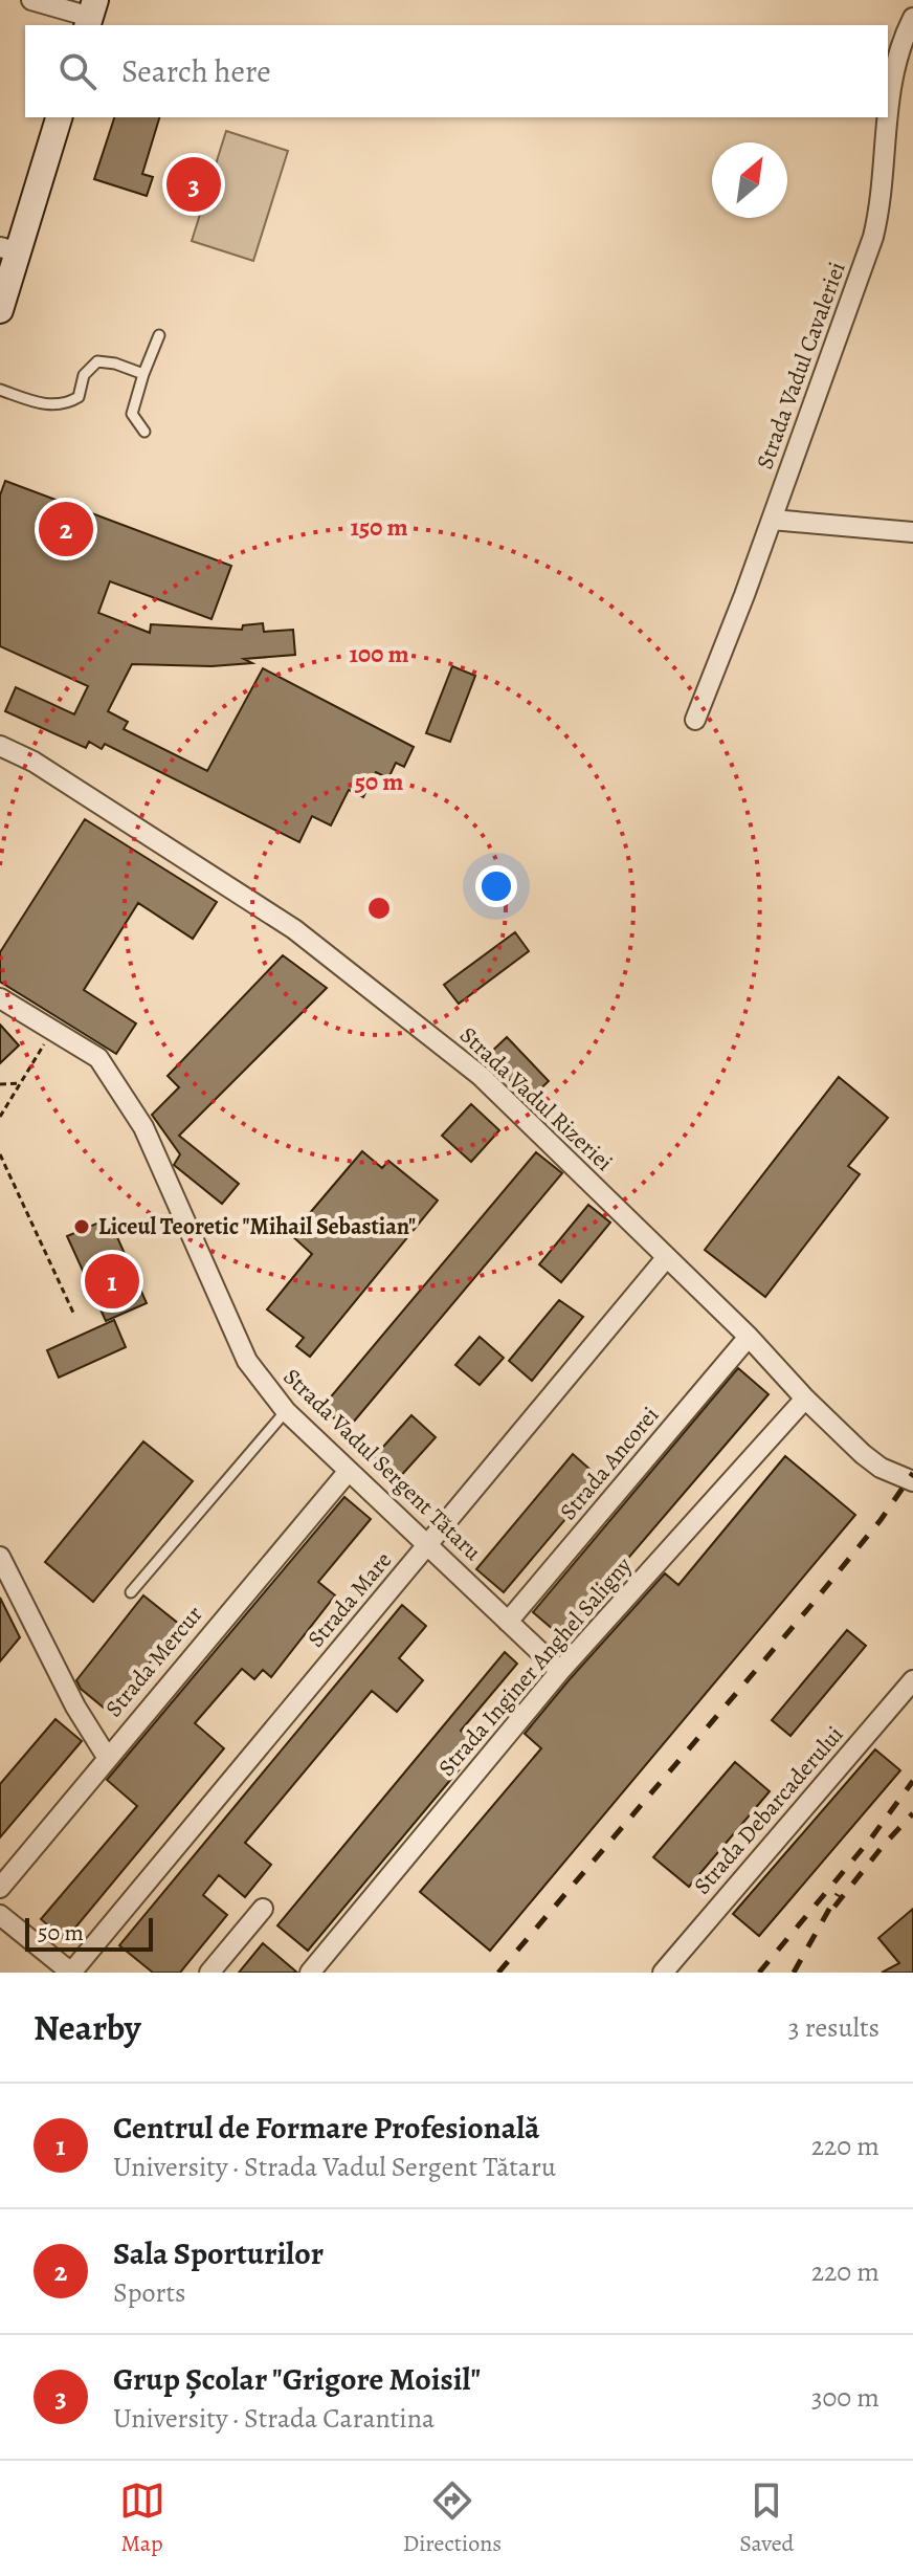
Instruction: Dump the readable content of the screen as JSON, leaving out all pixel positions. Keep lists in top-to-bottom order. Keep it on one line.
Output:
{"streets":{"street":["Strada Vadul Cavaleriei","Strada Vadul Rizeriei","Strada Ancorei","Strada Vadul Sergent Tătaru","Strada Mare","Strada Mercur","Strada Inginer Anghel Saligny","Strada Debarcaderului"]},"crossings":[["Strada Vadul Rizeriei","Strada Ancorei"],["Strada Vadul Rizeriei","Strada Mare"],["Strada Vadul Rizeriei","Strada Inginer Anghel Saligny"],["Strada Ancorei","Strada Vadul Sergent Tătaru"],["Strada Vadul Sergent Tătaru","Strada Mare"],["Strada Vadul Sergent Tătaru","Strada Mercur"],["Strada Vadul Sergent Tătaru","Strada Inginer Anghel Saligny"]],"places":["Liceul Teoretic \"Mihail Sebastian\""],"scale_bar":"50 m","north":"top right","page":{"search":"Search here","pins":["3","2","1"],"scale":"50 m","heading":["Nearby","3 results"],"list":[{"mark":"1","name":"Centrul de Formare Profesională","note":"University · Strada Vadul Sergent Tătaru","value":"220 m"},{"mark":"2","name":"Sala Sporturilor","note":"Sports","value":"220 m"},{"mark":"3","name":"Grup Școlar \"Grigore Moisil\"","note":"University · Strada Carantina","value":"300 m"}],"nav":["Map","Directions","Saved"]},"rings":["150 m","100 m","50 m"]}
